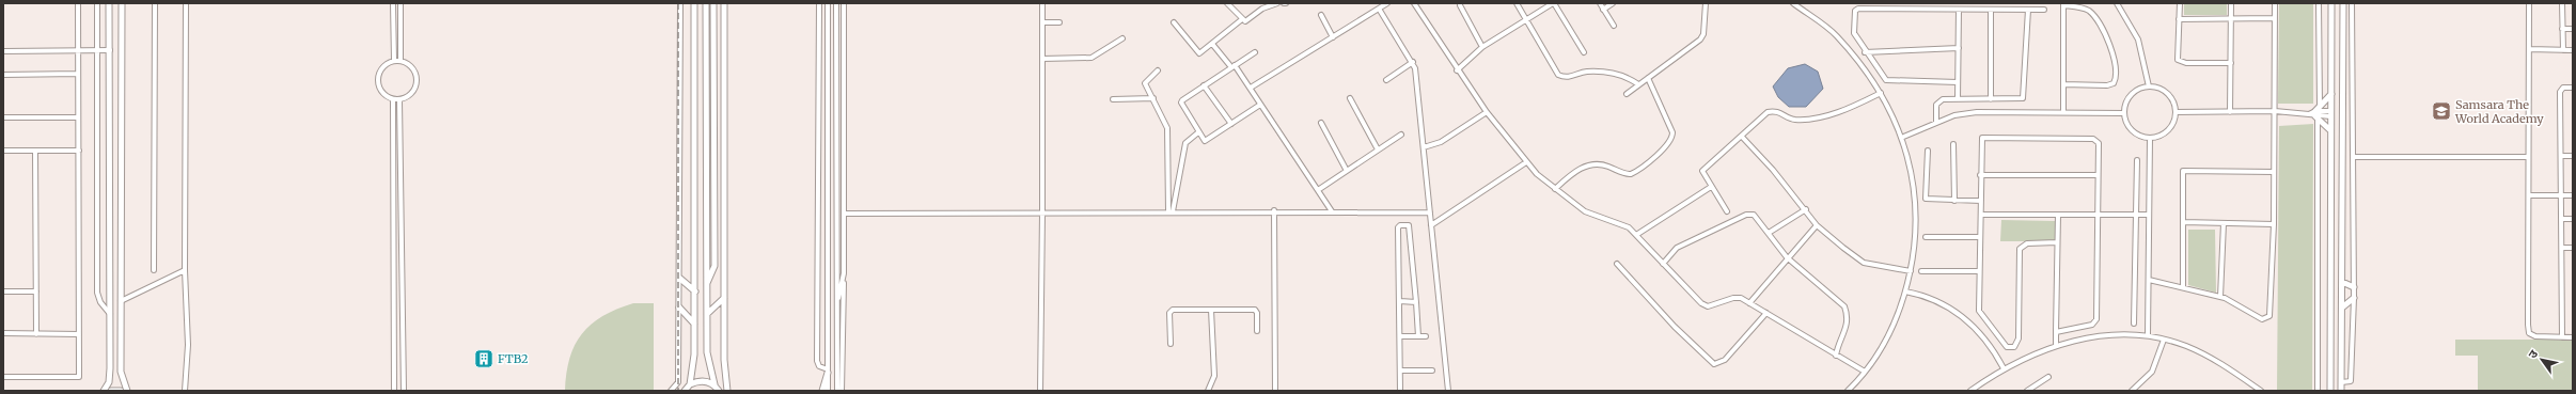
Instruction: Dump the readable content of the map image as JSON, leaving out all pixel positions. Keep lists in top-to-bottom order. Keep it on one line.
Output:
{"places":{"school or university":["Samsara The World Academy"],"building":["FTB2"]},"north":"top left"}
